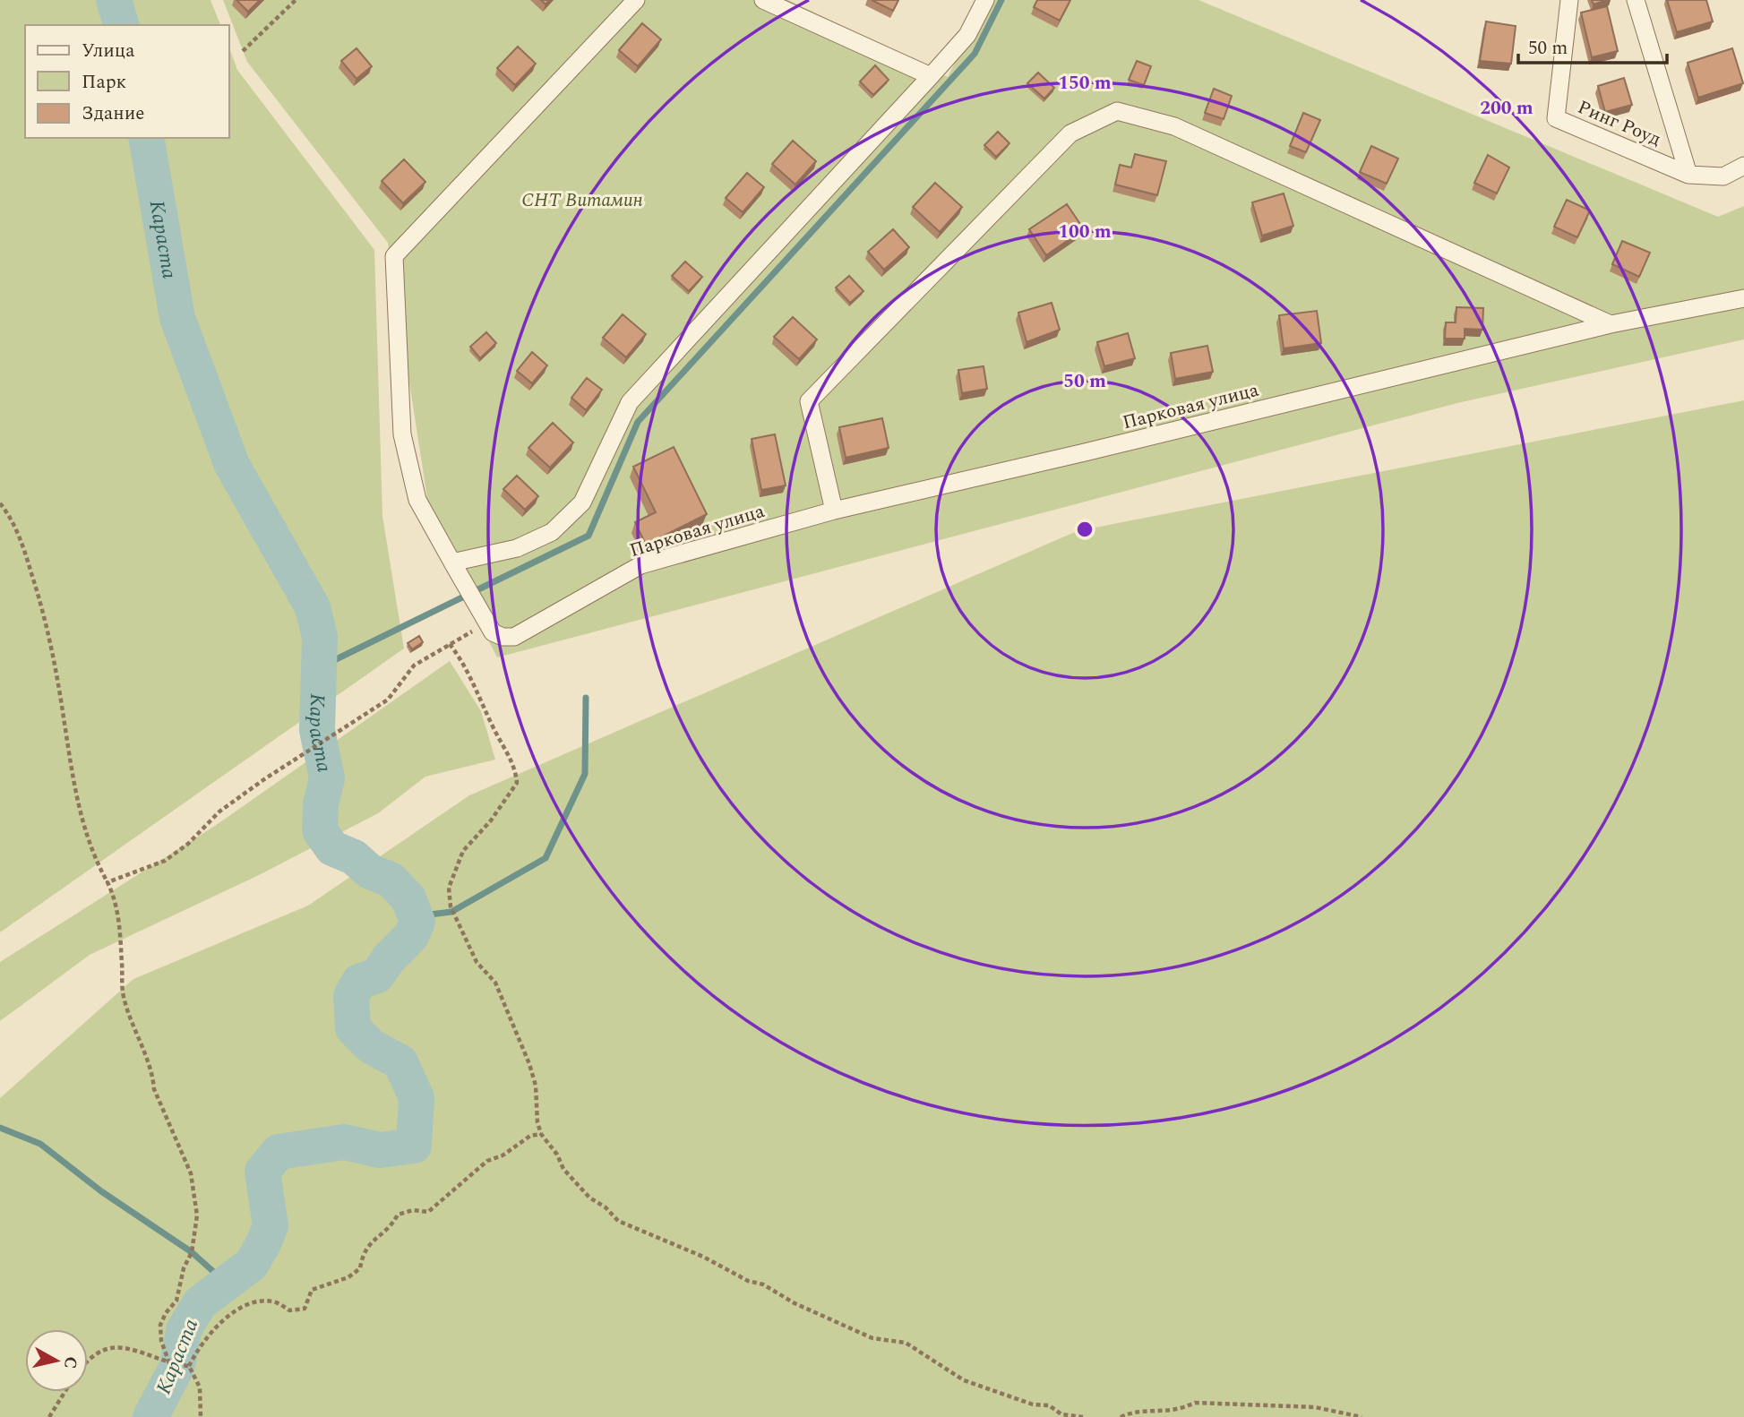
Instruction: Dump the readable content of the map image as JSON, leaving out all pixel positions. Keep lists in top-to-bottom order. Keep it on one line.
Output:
{"streets":{"street":["Ринг Роуд","Парковая улица"]},"water":["Караста"],"parks":["СНТ Витамин"],"legend":["Улица","Парк","Здание"],"scale_bar":"50 m","north":"right","rings":["150 m","200 m","100 m","50 m"]}
